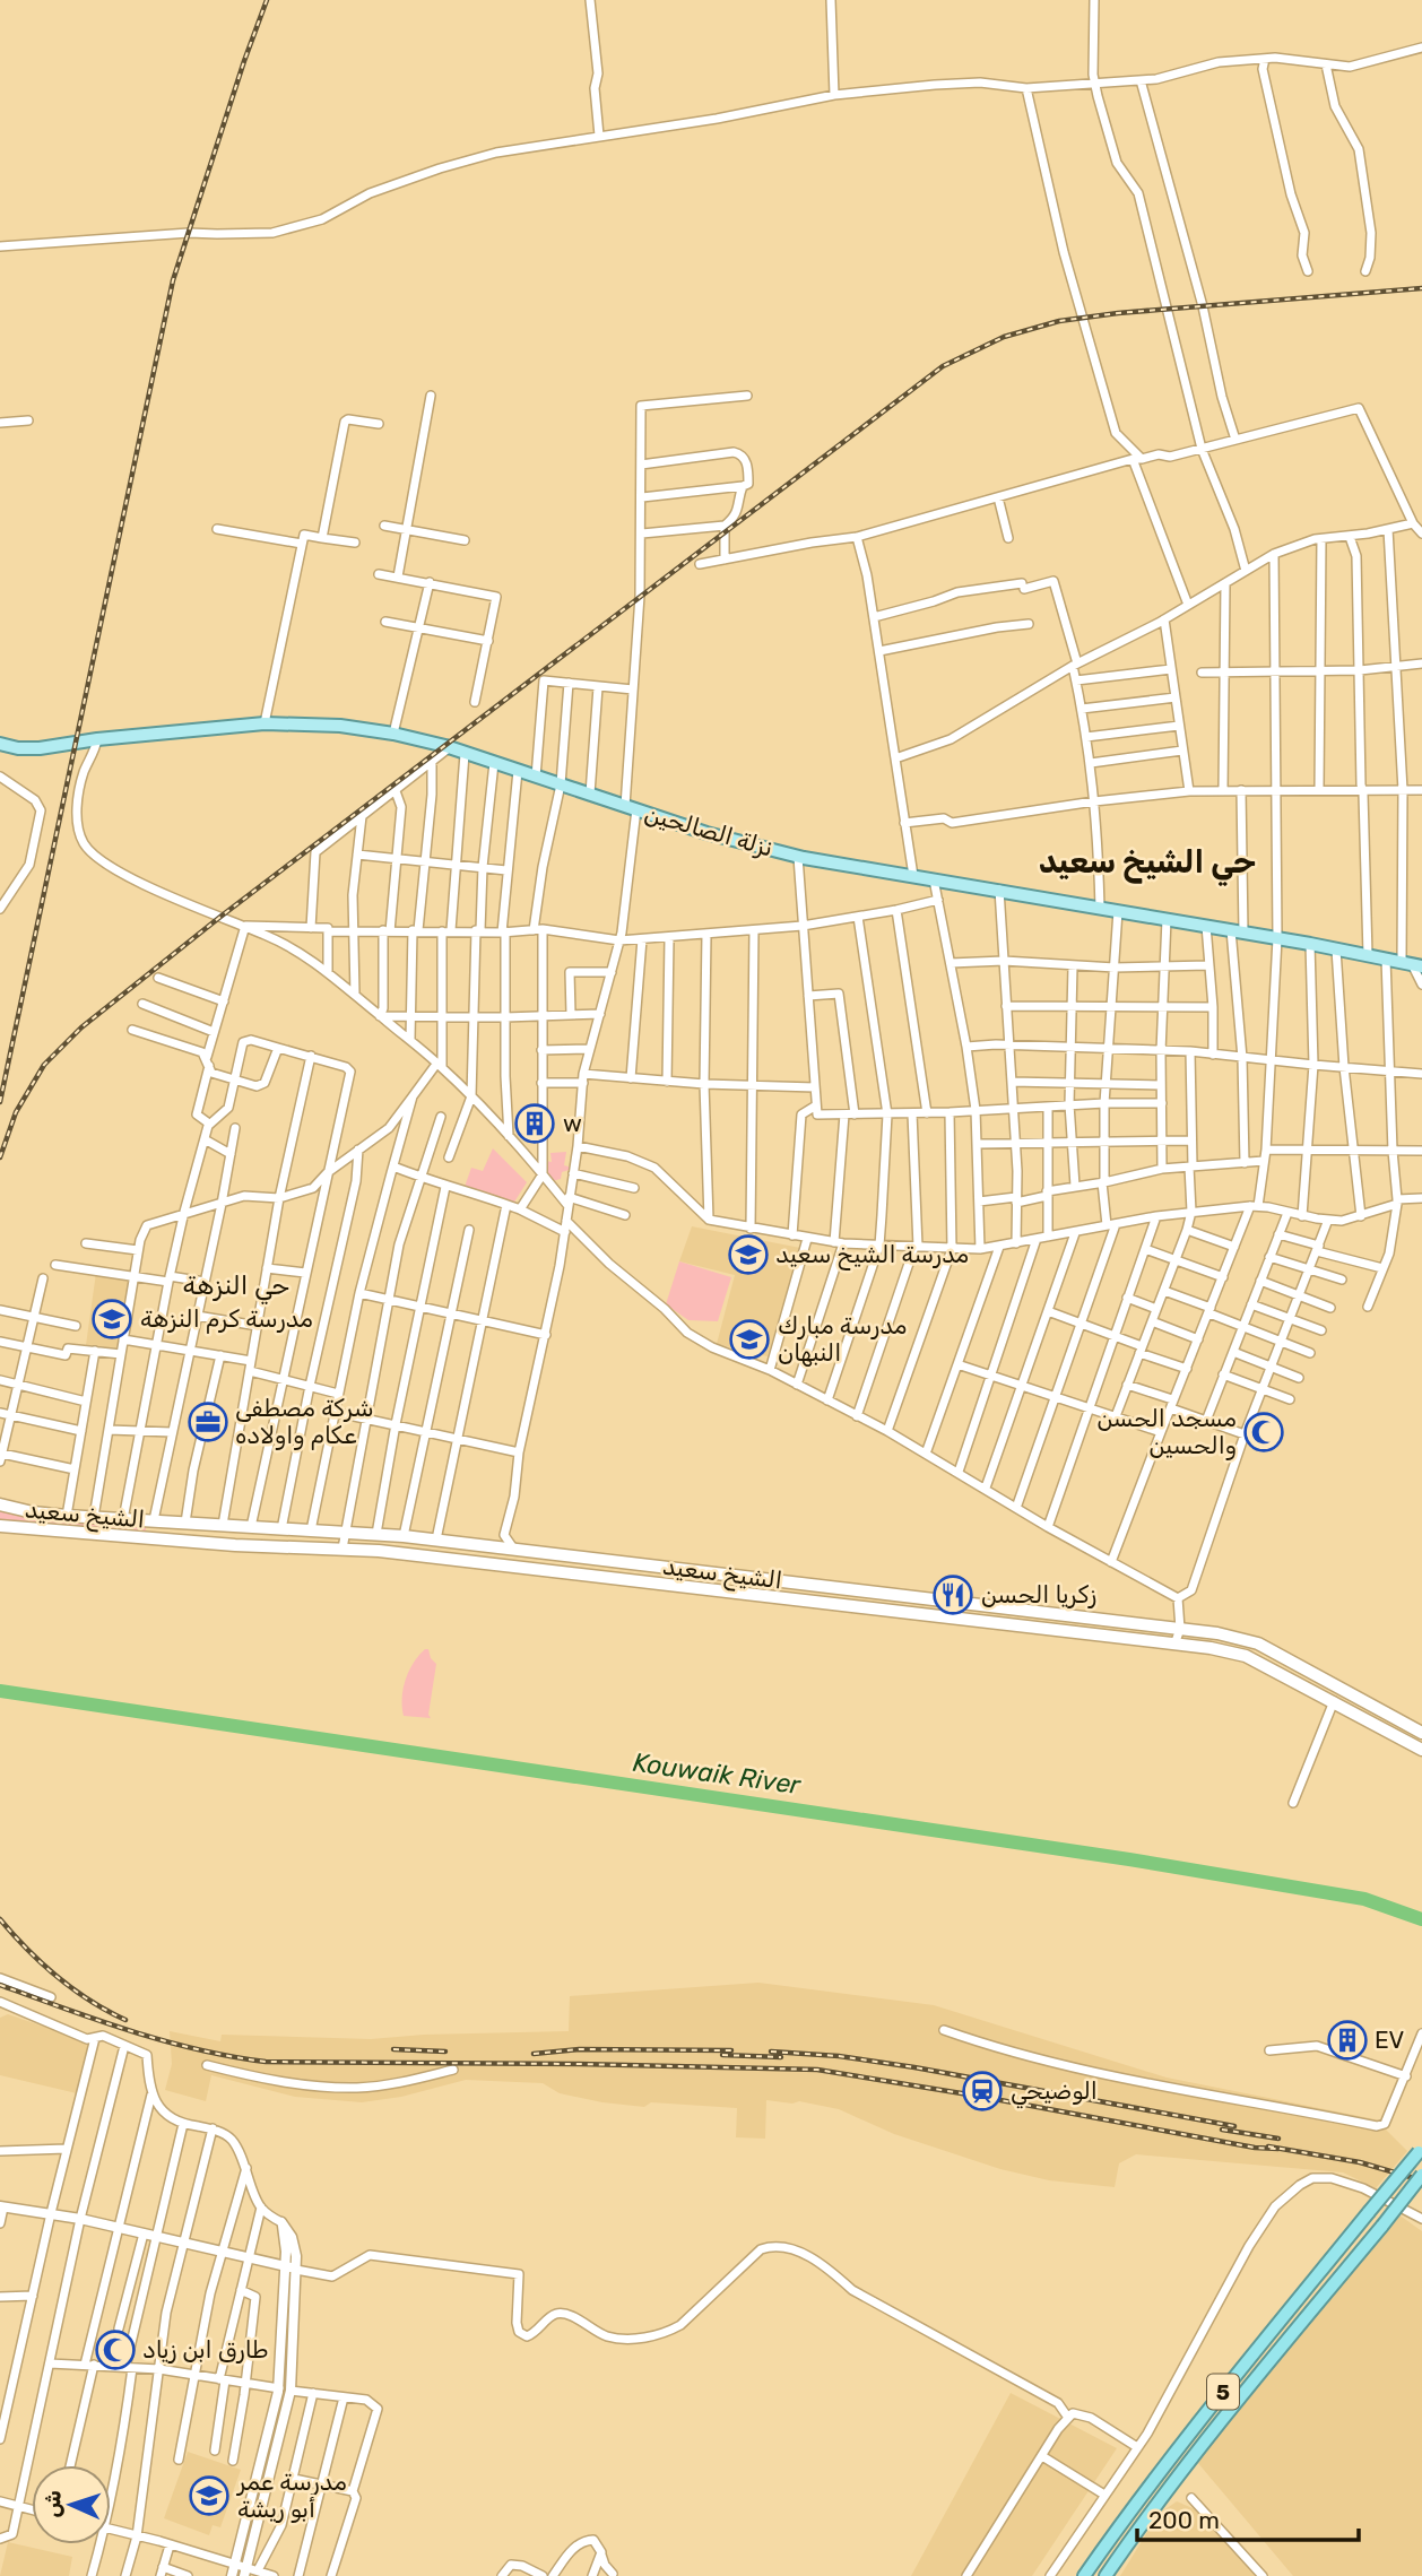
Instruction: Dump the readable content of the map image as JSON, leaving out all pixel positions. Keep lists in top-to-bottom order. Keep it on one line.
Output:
{"streets":{"highway":["5"],"main road":["نزلة الصالحين","الشيخ سعيد"]},"districts":["حي الشيخ سعيد","حي النزهة"],"water":["Kouwaik River"],"places":{"building":["w","EV"],"school or university":["مدرسة الشيخ سعيد","مدرسة كرم النزهة","مدرسة مبارك النبهان","مدرسة عمر أبو ريشة"],"office":["شركة مصطفى عكام واولاده"],"mosque":["مسجد الحسن والحسين","طارق ابن زياد"],"restaurant":["زكريا الحسن"],"station":["الوضيحي"]},"scale_bar":"200 m","north":"left"}
